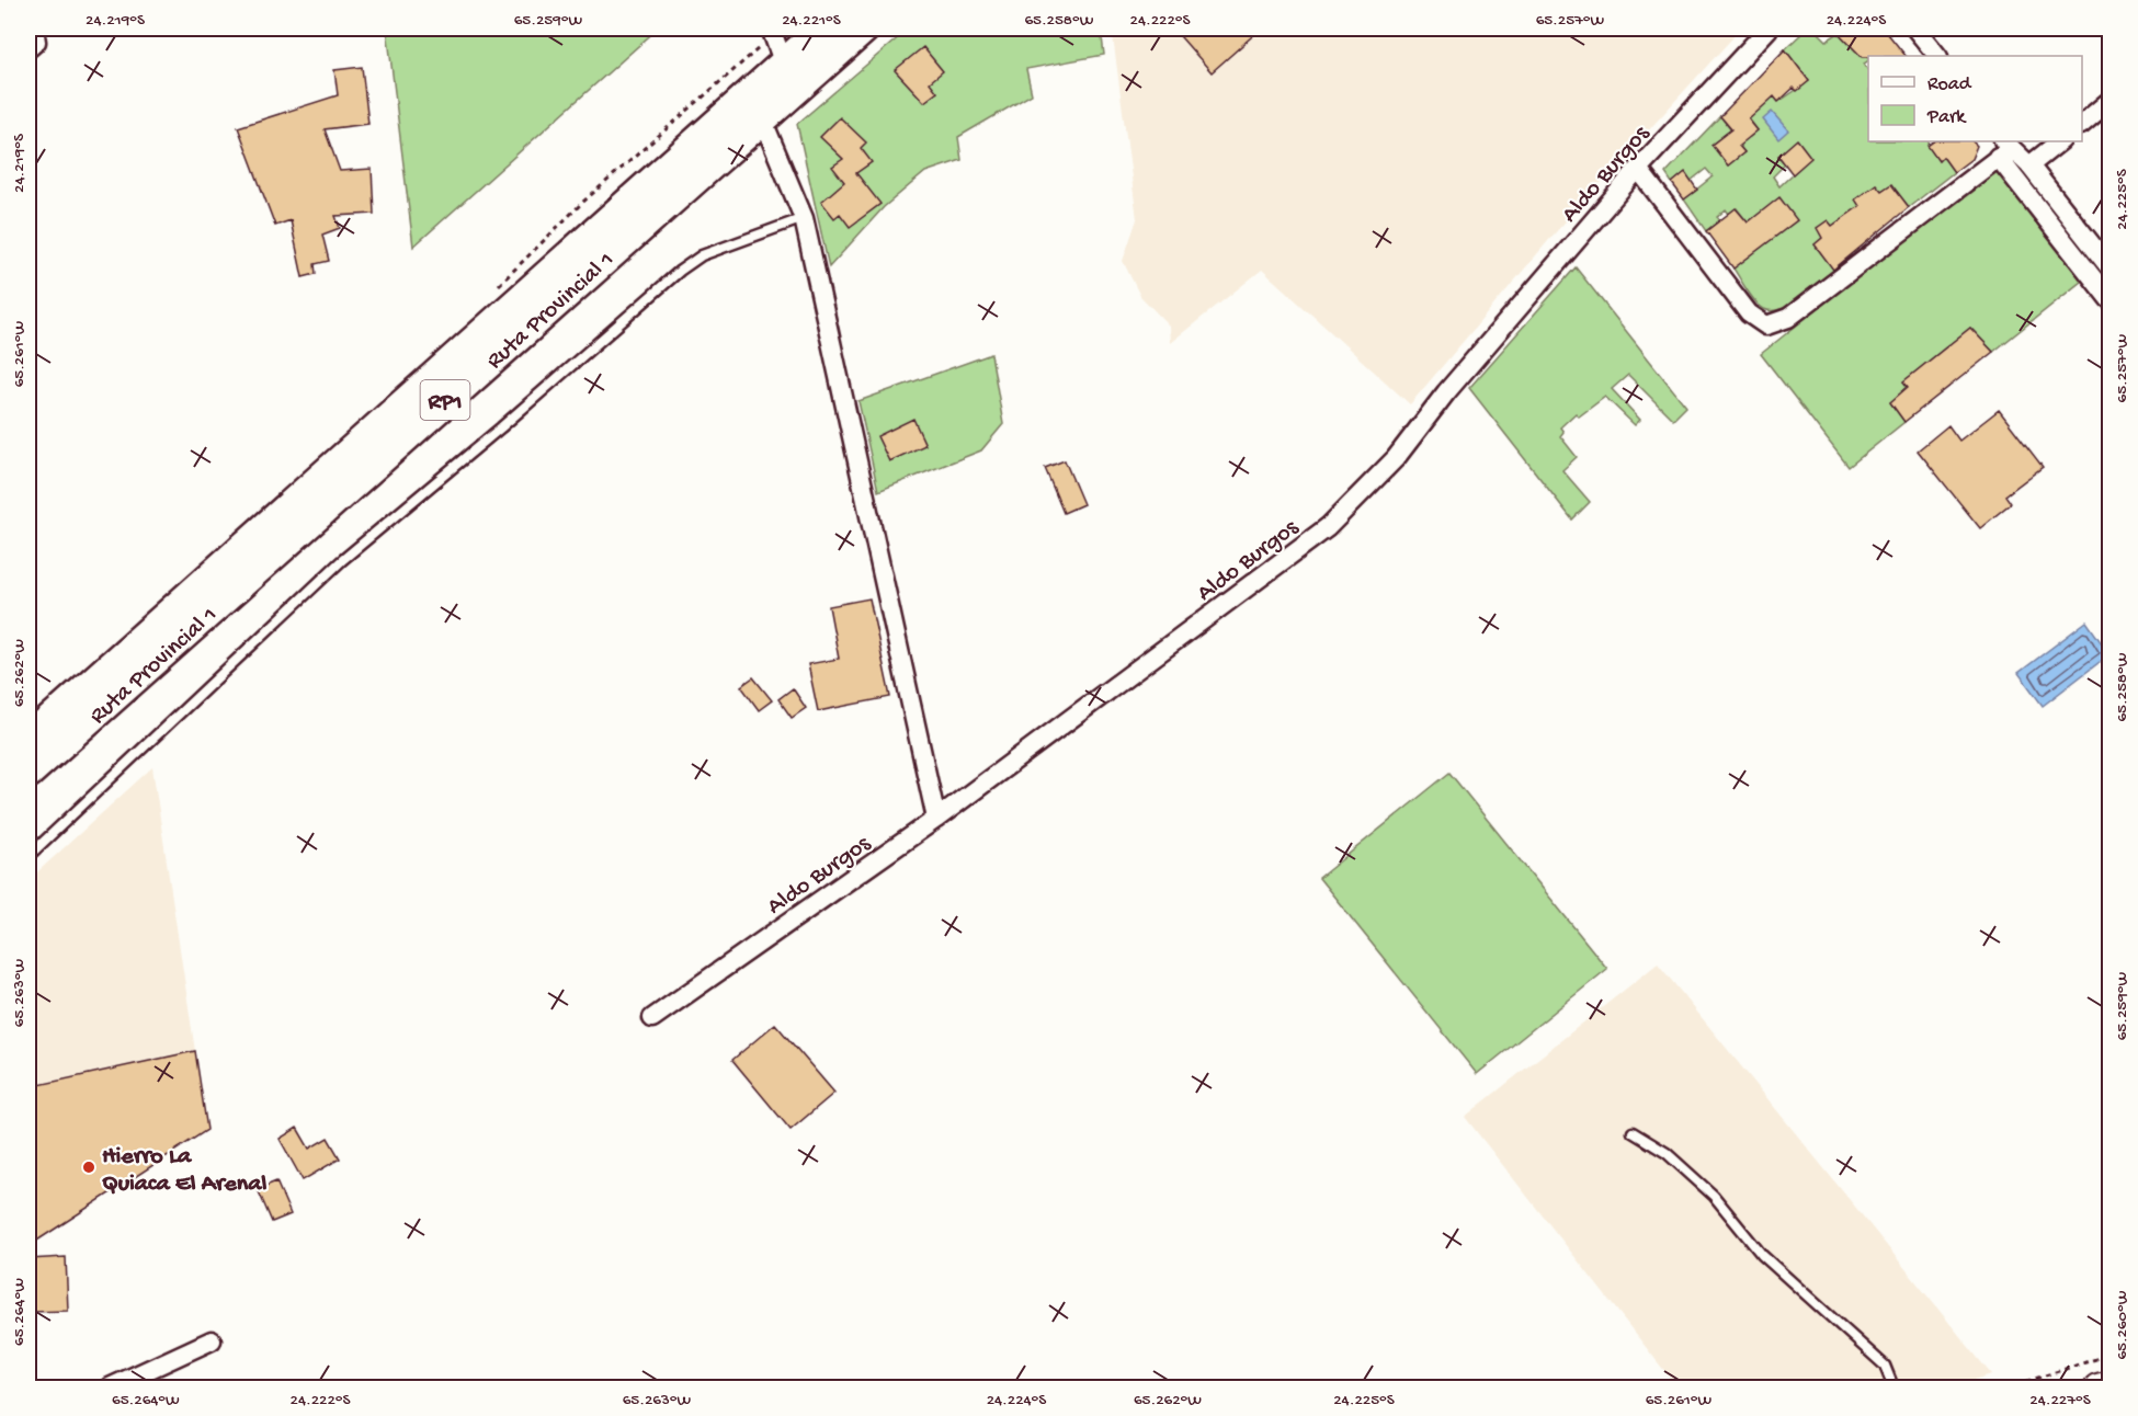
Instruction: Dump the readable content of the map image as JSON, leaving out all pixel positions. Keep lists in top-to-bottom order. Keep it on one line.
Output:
{"streets":{"main road":["Ruta Provincial 1","RP1"],"street":["Aldo Burgos"]},"places":["Hierro La Quiaca El Arenal"],"legend":["Road","Park"],"coordinates":["24.219°S","65.259°W","24.221°S","65.258°W","24.222°S","65.257°W","24.224°S","24.225°S","65.261°W","65.262°W","65.263°W","65.264°W","65.260°W","24.227°S"]}
